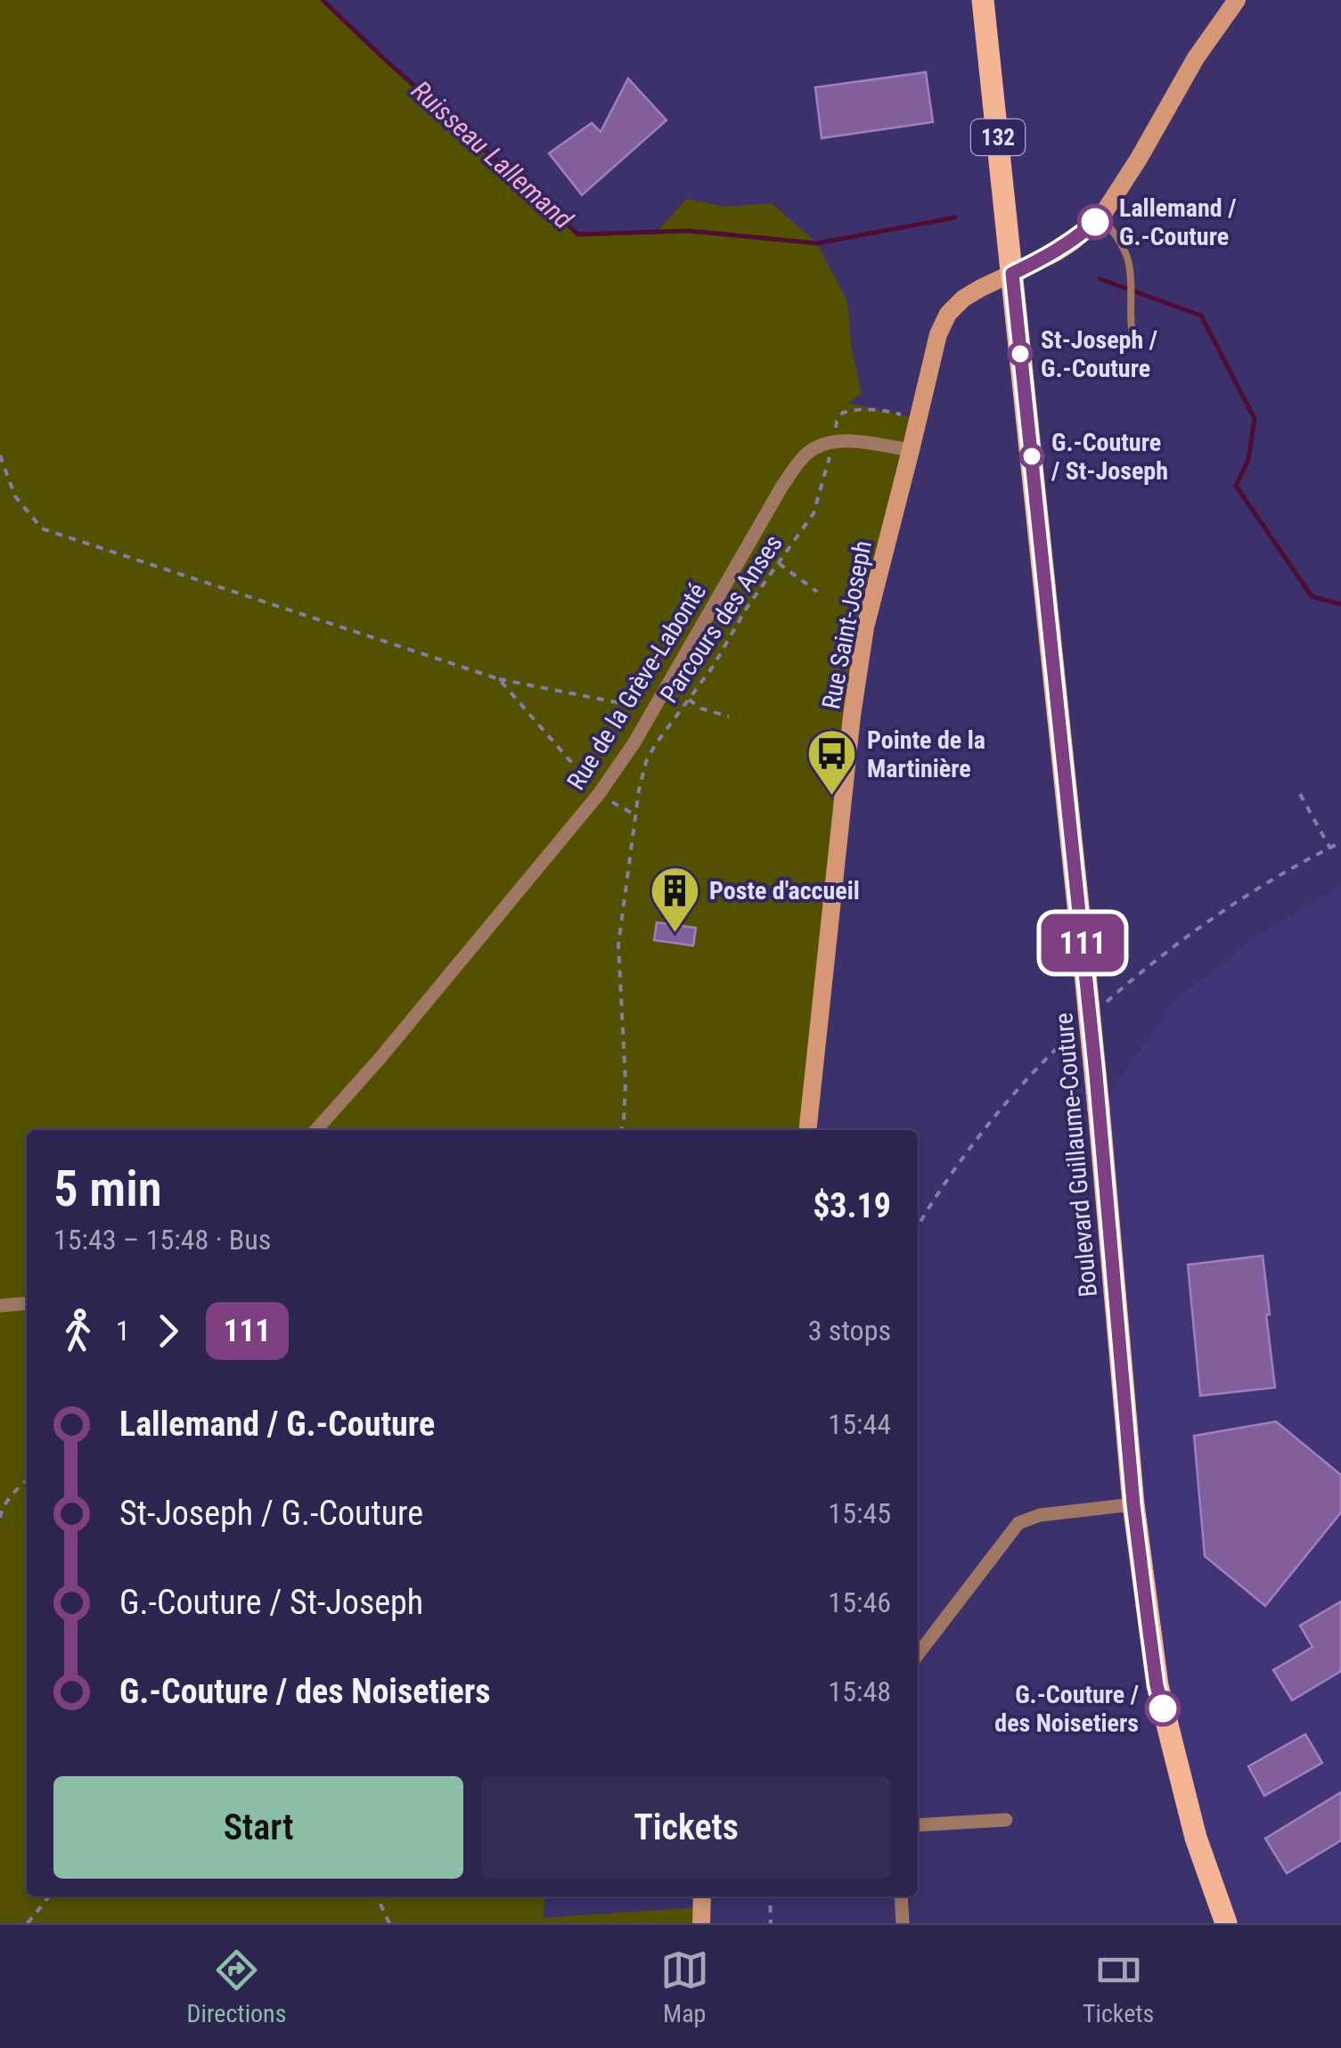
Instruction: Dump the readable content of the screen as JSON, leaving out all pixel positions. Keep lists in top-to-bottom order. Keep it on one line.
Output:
{"streets":{"main road":["132","Boulevard Guillaume-Couture"],"street":["Rue Saint-Joseph","Rue de la Grève-Labonté"],"path":["Parcours des Anses"]},"crossings":[["Parcours des Anses","Rue Saint-Joseph"],["Parcours des Anses","Rue de la Grève-Labonté"],["Rue Saint-Joseph","Boulevard Guillaume-Couture"]],"water":["Ruisseau Lallemand"],"places":{"other":["Lallemand / G.-Couture","St-Joseph / G.-Couture","G.-Couture / St-Joseph","G.-Couture / des Noisetiers"],"bus stop":["Pointe de la Martinière"],"building":["Poste d'accueil"]},"lines":["bus line 111"],"page":{"on_map":"111","heading":["5 min","15:43 – 15:48 · Bus","$3.19"],"legs":["1","111","3 stops"],"list":[{"name":"Lallemand / G.-Couture","value":"15:44"},{"name":"St-Joseph / G.-Couture","value":"15:45"},{"name":"G.-Couture / St-Joseph","value":"15:46"},{"name":"G.-Couture / des Noisetiers","value":"15:48"}],"buttons":["Start","Tickets"],"tabs":["Directions","Map","Tickets"]}}
